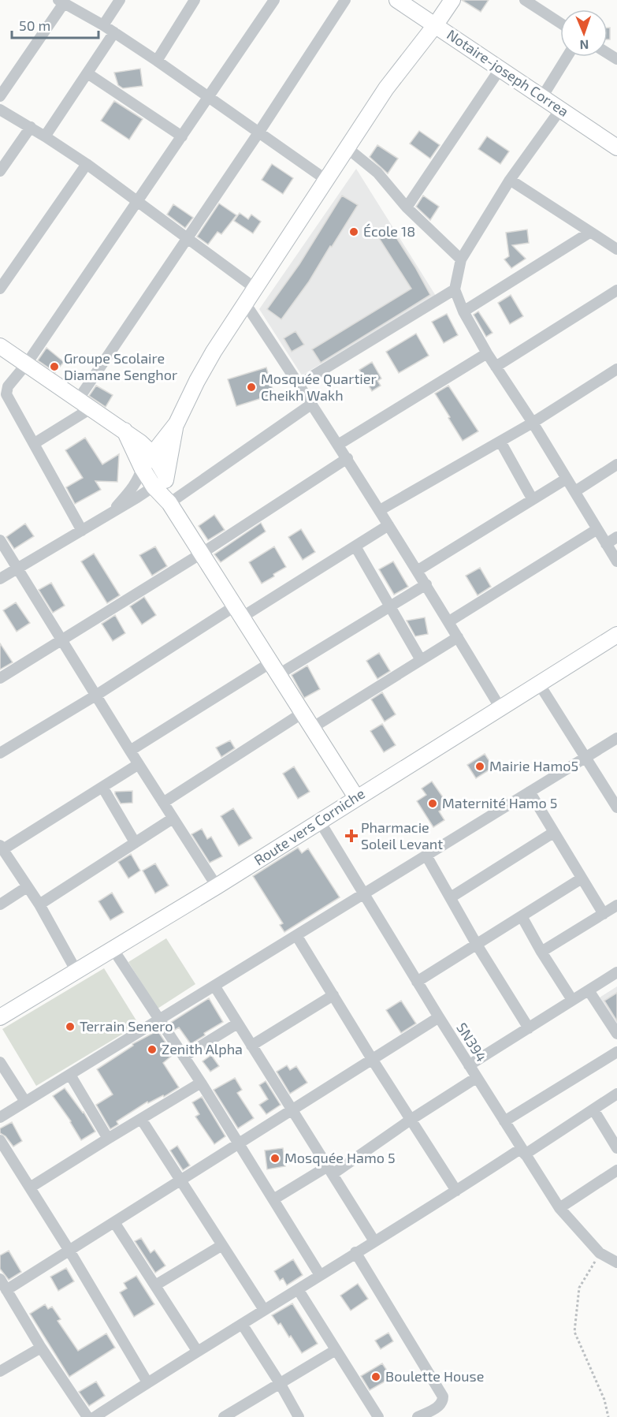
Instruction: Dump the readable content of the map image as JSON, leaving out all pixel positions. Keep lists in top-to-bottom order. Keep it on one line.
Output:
{"streets":{"street":["Notaire-joseph Correa","Route vers Corniche","SN394"]},"crossings":[["Route vers Corniche","SN394"]],"places":{"other":["École 18","Groupe Scolaire Diamane Senghor","Mosquée Quartier Cheikh Wakh","Mairie Hamo5","Maternité Hamo 5","Terrain Senero","Zenith Alpha","Mosquée Hamo 5","Boulette House"],"health":["Pharmacie Soleil Levant"]},"scale_bar":"50 m","north":"bottom"}
